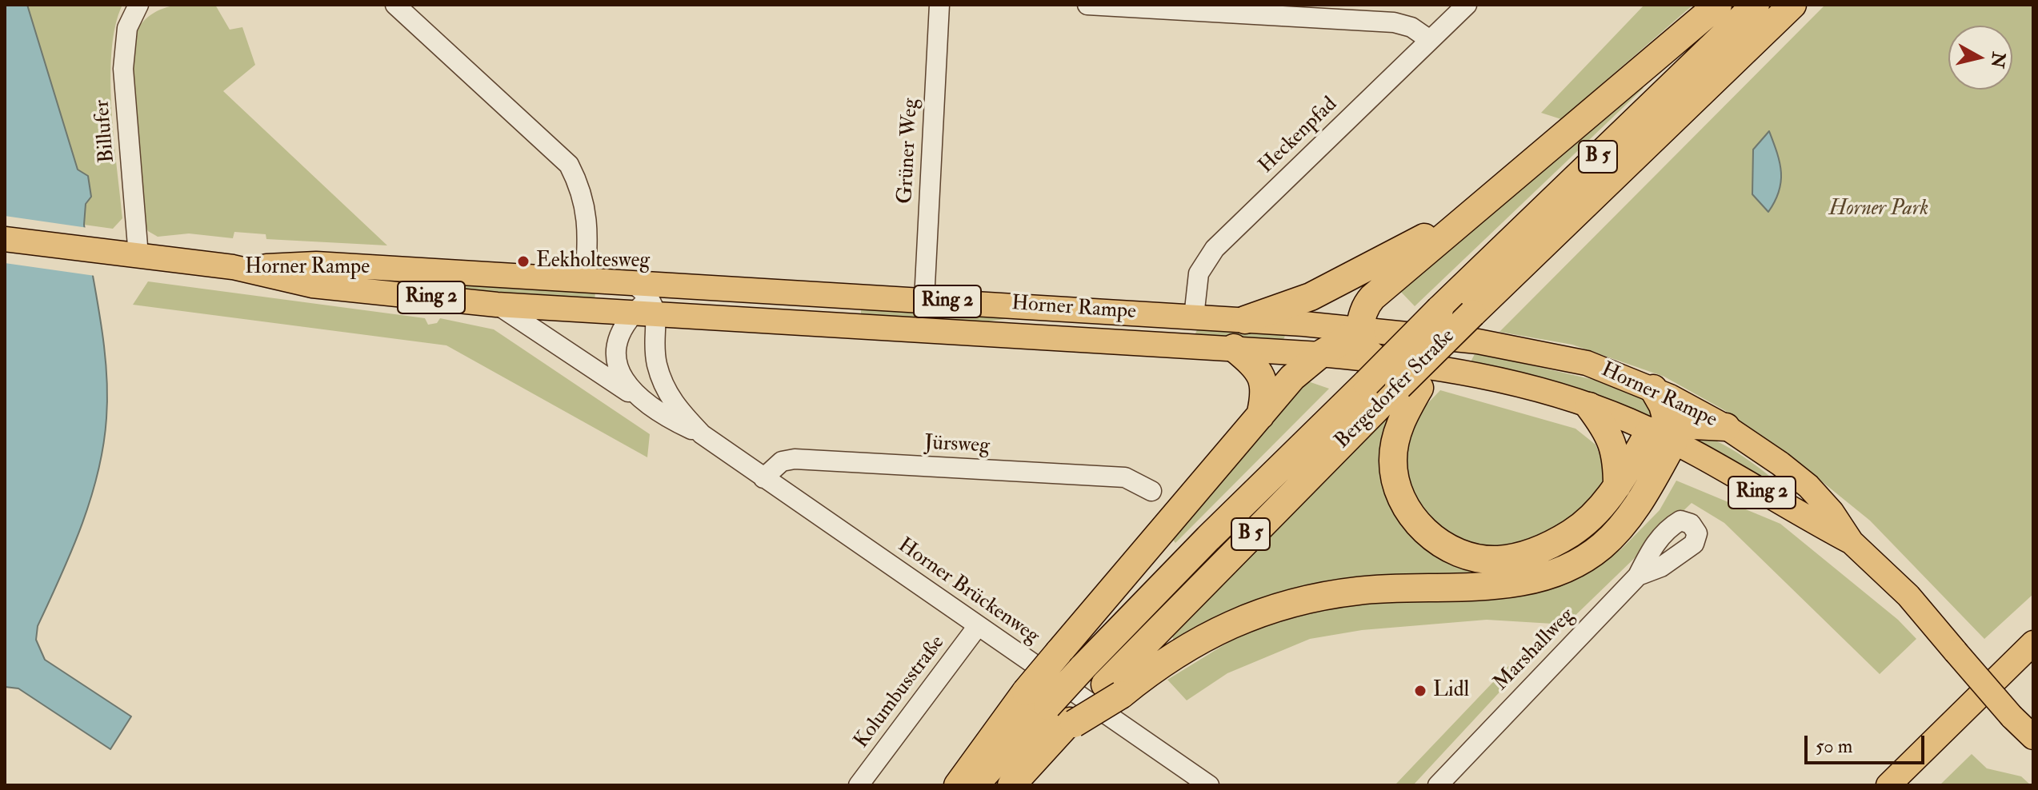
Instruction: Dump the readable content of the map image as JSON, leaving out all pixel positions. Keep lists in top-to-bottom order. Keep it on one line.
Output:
{"streets":{"highway":["B 5","Bergedorfer Straße"],"main road":["Horner Rampe","Ring 2"],"street":["Billufer","Heckenpfad","Grüner Weg","Jürsweg","Horner Brückenweg","Marshallweg","Kolumbusstraße"]},"crossings":[["Billufer","Horner Rampe"],["Heckenpfad","Horner Rampe"],["Grüner Weg","Horner Rampe"],["B 5","Bergedorfer Straße"],["Horner Rampe","Bergedorfer Straße"],["Horner Rampe","Horner Brückenweg"],["Jürsweg","Horner Brückenweg"],["Horner Brückenweg","Kolumbusstraße"]],"parks":["Horner Park"],"places":["Eekholtesweg","Lidl"],"scale_bar":"50 m","north":"right"}
